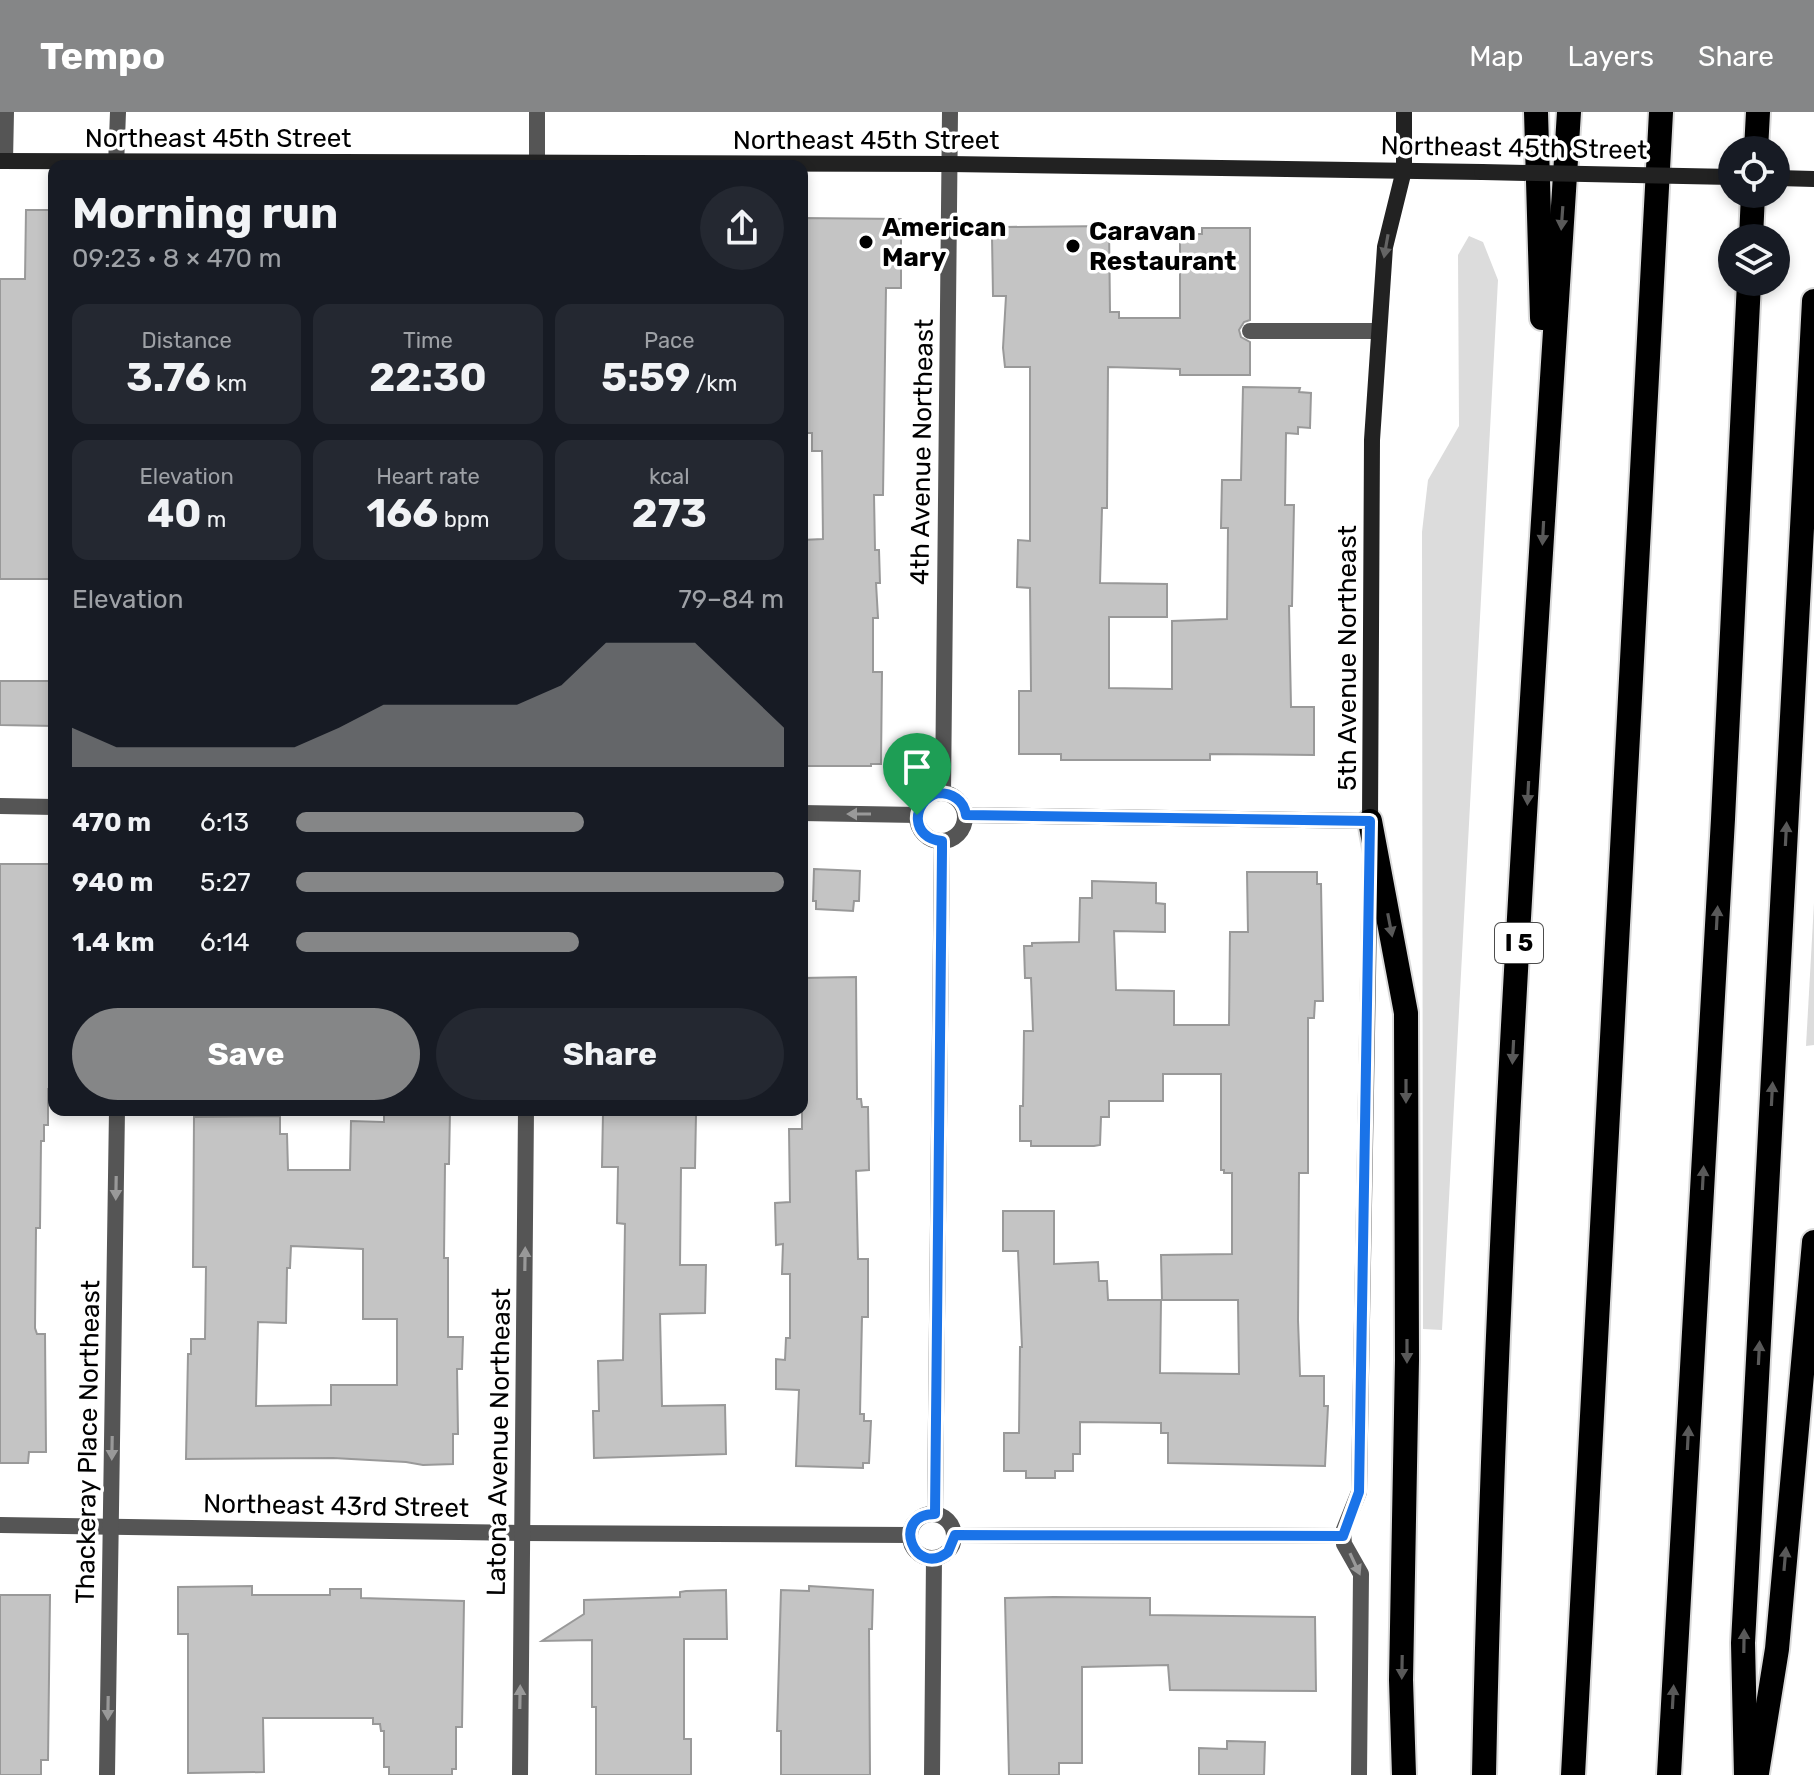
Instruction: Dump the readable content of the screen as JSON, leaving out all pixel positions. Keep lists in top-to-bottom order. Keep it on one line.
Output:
{"streets":{"highway":["I 5"],"main road":["Northeast 45th Street","5th Avenue Northeast"],"street":["4th Avenue Northeast","Thackeray Place Northeast","Latona Avenue Northeast","Northeast 43rd Street"]},"crossings":[["Northeast 45th Street","4th Avenue Northeast"],["Northeast 45th Street","5th Avenue Northeast"],["Thackeray Place Northeast","Northeast 43rd Street"],["Latona Avenue Northeast","Northeast 43rd Street"]],"one_way":["Thackeray Place Northeast","Latona Avenue Northeast"],"places":["American Mary","Caravan Restaurant"],"page":{"header":"Tempo","nav":["Map","Layers","Share"],"heading":["Morning run","09:23 · 8 × 470 m"],"stats":[["Distance","3.76 km"],["Time","22:30"],["Pace","5:59 /km"],["Elevation","40 m"],["Heart rate","166 bpm"],["kcal","273"]],"chart":["Elevation","79–84 m"],"list":[{"name":"470 m","note":"6:13"},{"name":"940 m","note":"5:27"},{"name":"1.4 km","note":"6:14"}],"buttons":["Save","Share"]}}
